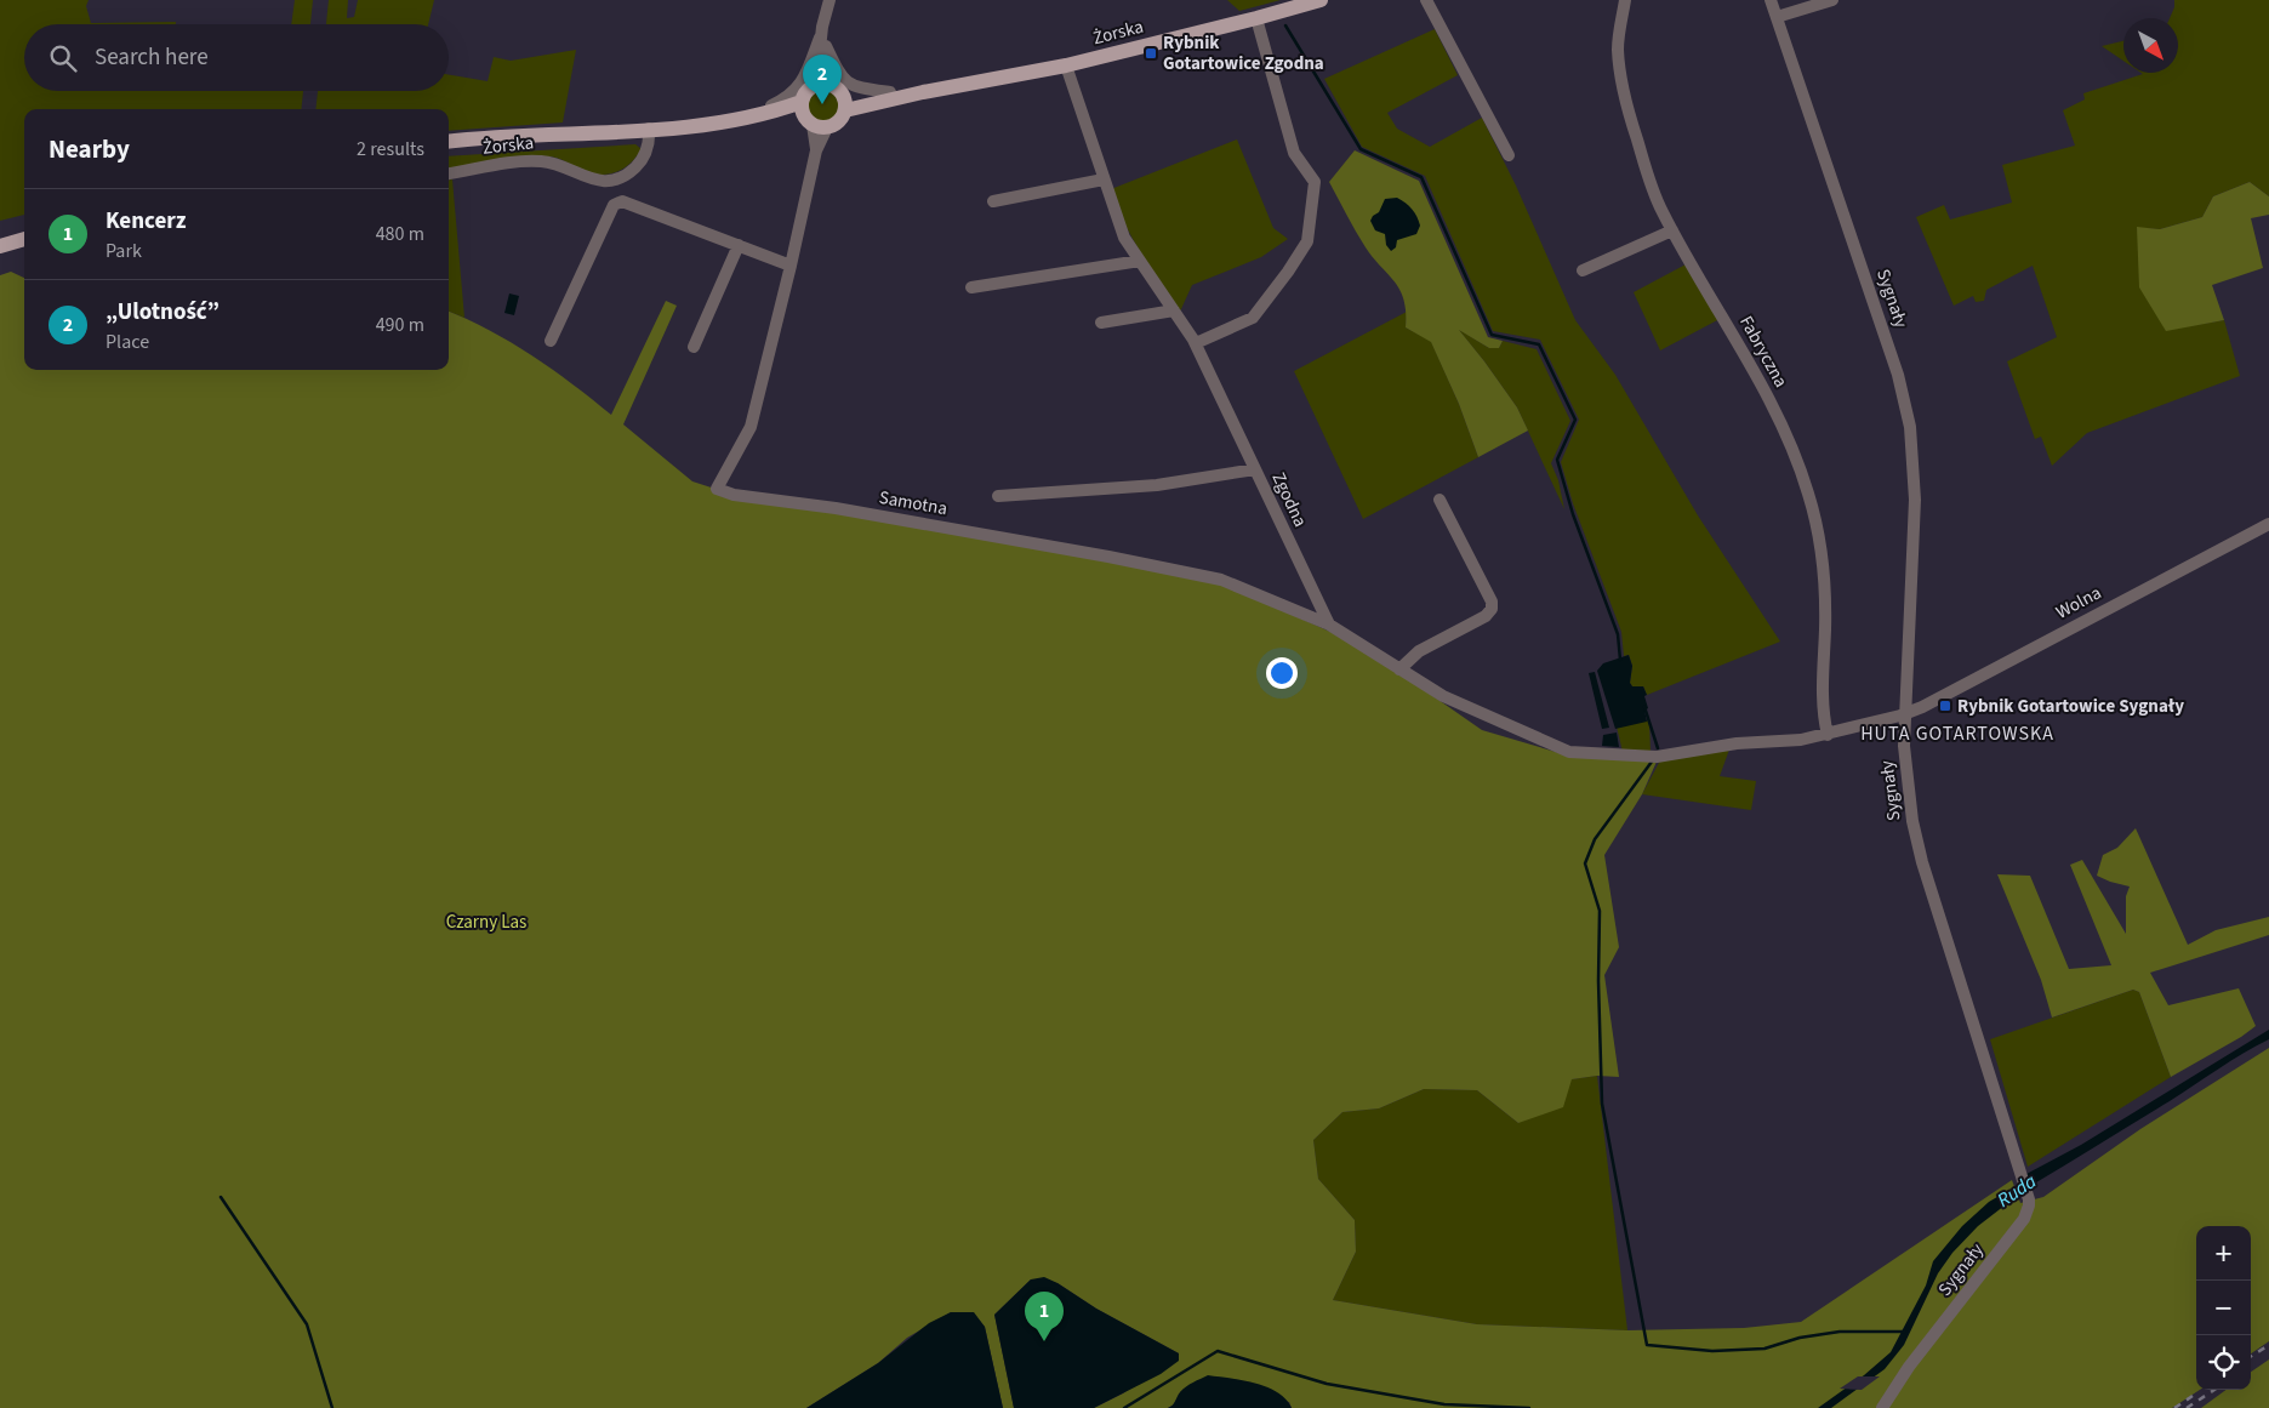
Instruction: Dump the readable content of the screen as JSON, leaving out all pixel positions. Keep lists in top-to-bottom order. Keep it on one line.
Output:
{"streets":{"main road":["Żorska"],"street":["Sygnały","Fabryczna","Zgodna","Samotna","Wolna"]},"crossings":[["Żorska","Zgodna"],["Żorska","Samotna"],["Sygnały","Wolna"],["Zgodna","Samotna"]],"districts":["HUTA GOTARTOWSKA"],"water":["Ruda"],"parks":["Czarny Las"],"places":{"transit":["Rybnik Gotartowice Zgodna","Rybnik Gotartowice Sygnały"]},"north":"bottom right","page":{"search":"Search here","pins":["2","1"],"heading":["Nearby","2 results"],"list":[{"mark":"1","name":"Kencerz","note":"Park","value":"480 m"},{"mark":"2","name":"„Ulotność”","note":"Place","value":"490 m"}],"map_buttons":["+","−"]}}
